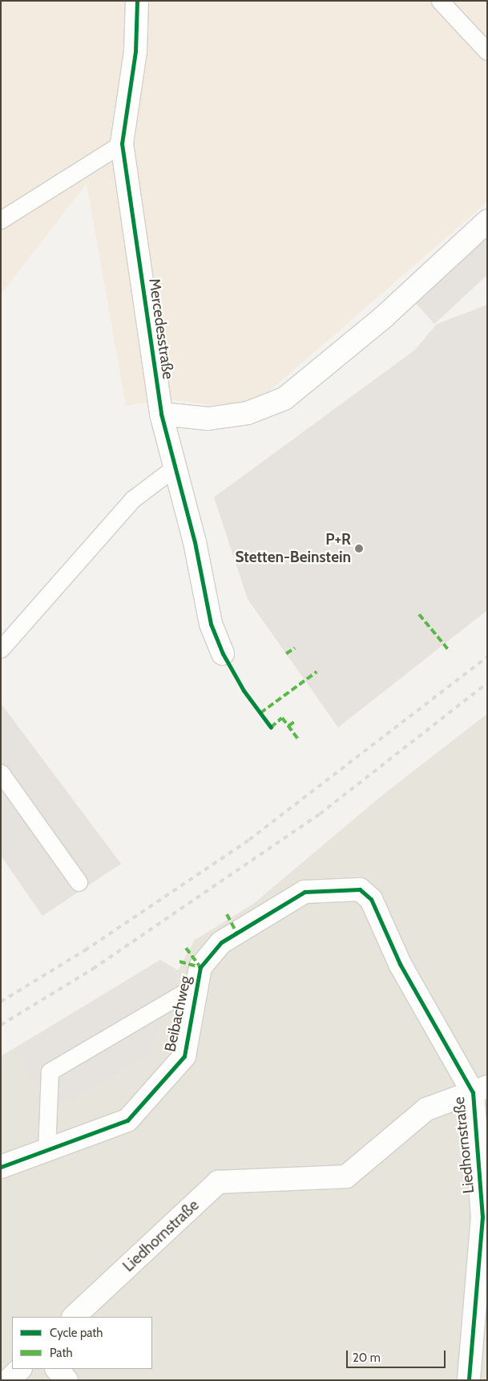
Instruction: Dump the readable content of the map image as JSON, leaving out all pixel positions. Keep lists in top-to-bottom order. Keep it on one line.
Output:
{"streets":{"street":["Mercedesstraße","Beibachweg","Liedhornstraße"]},"crossings":[["Beibachweg","Liedhornstraße"]],"places":["P+R Stetten-Beinstein"],"legend":["Cycle path","Path"],"scale_bar":"20 m"}
